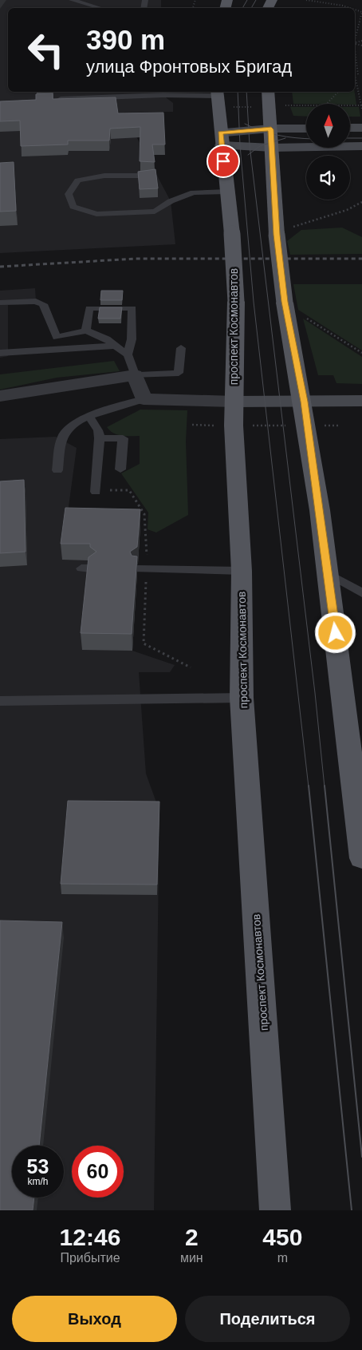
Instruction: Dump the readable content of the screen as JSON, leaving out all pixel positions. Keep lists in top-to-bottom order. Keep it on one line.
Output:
{"streets":{"main road":["проспект Космонавтов"]},"north":"top","page":{"turn":["390 m","улица Фронтовых Бригад"],"speed":"53 km/h","limit":"60","eta":["12:46","Прибытие","2","мин","450","m"],"buttons":["Выход","Поделиться"]}}
